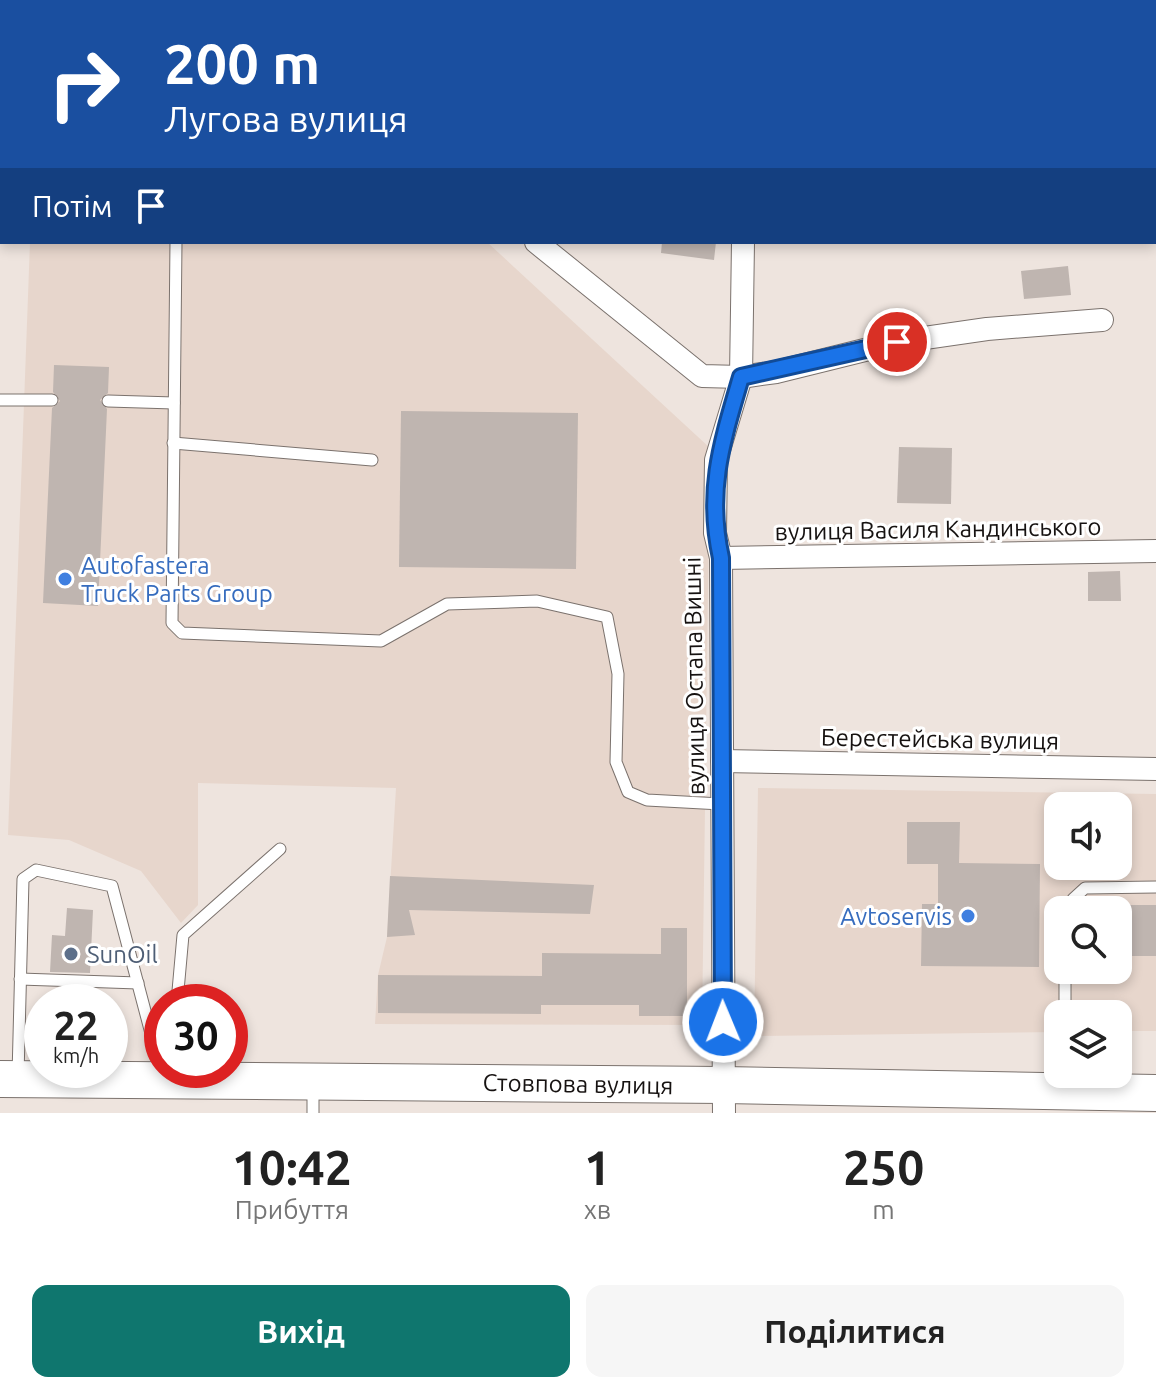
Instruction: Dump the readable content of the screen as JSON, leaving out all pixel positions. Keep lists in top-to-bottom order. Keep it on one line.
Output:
{"streets":{"main road":["Стовпова вулиця"],"street":["вулиця Василя Кандинського","вулиця Остапа Вишні","Берестейська вулиця"]},"crossings":[["вулиця Василя Кандинського","вулиця Остапа Вишні"],["вулиця Остапа Вишні","Берестейська вулиця"],["вулиця Остапа Вишні","Стовпова вулиця"]],"places":["Autofastera Truck Parts Group","Avtoservis","SunOil"],"page":{"turn":["200 m","Лугова вулиця"],"then":"Потім","speed":"22 km/h","limit":"30","eta":["10:42","Прибуття","1","хв","250","m"],"buttons":["Вихід","Поділитися"]}}
